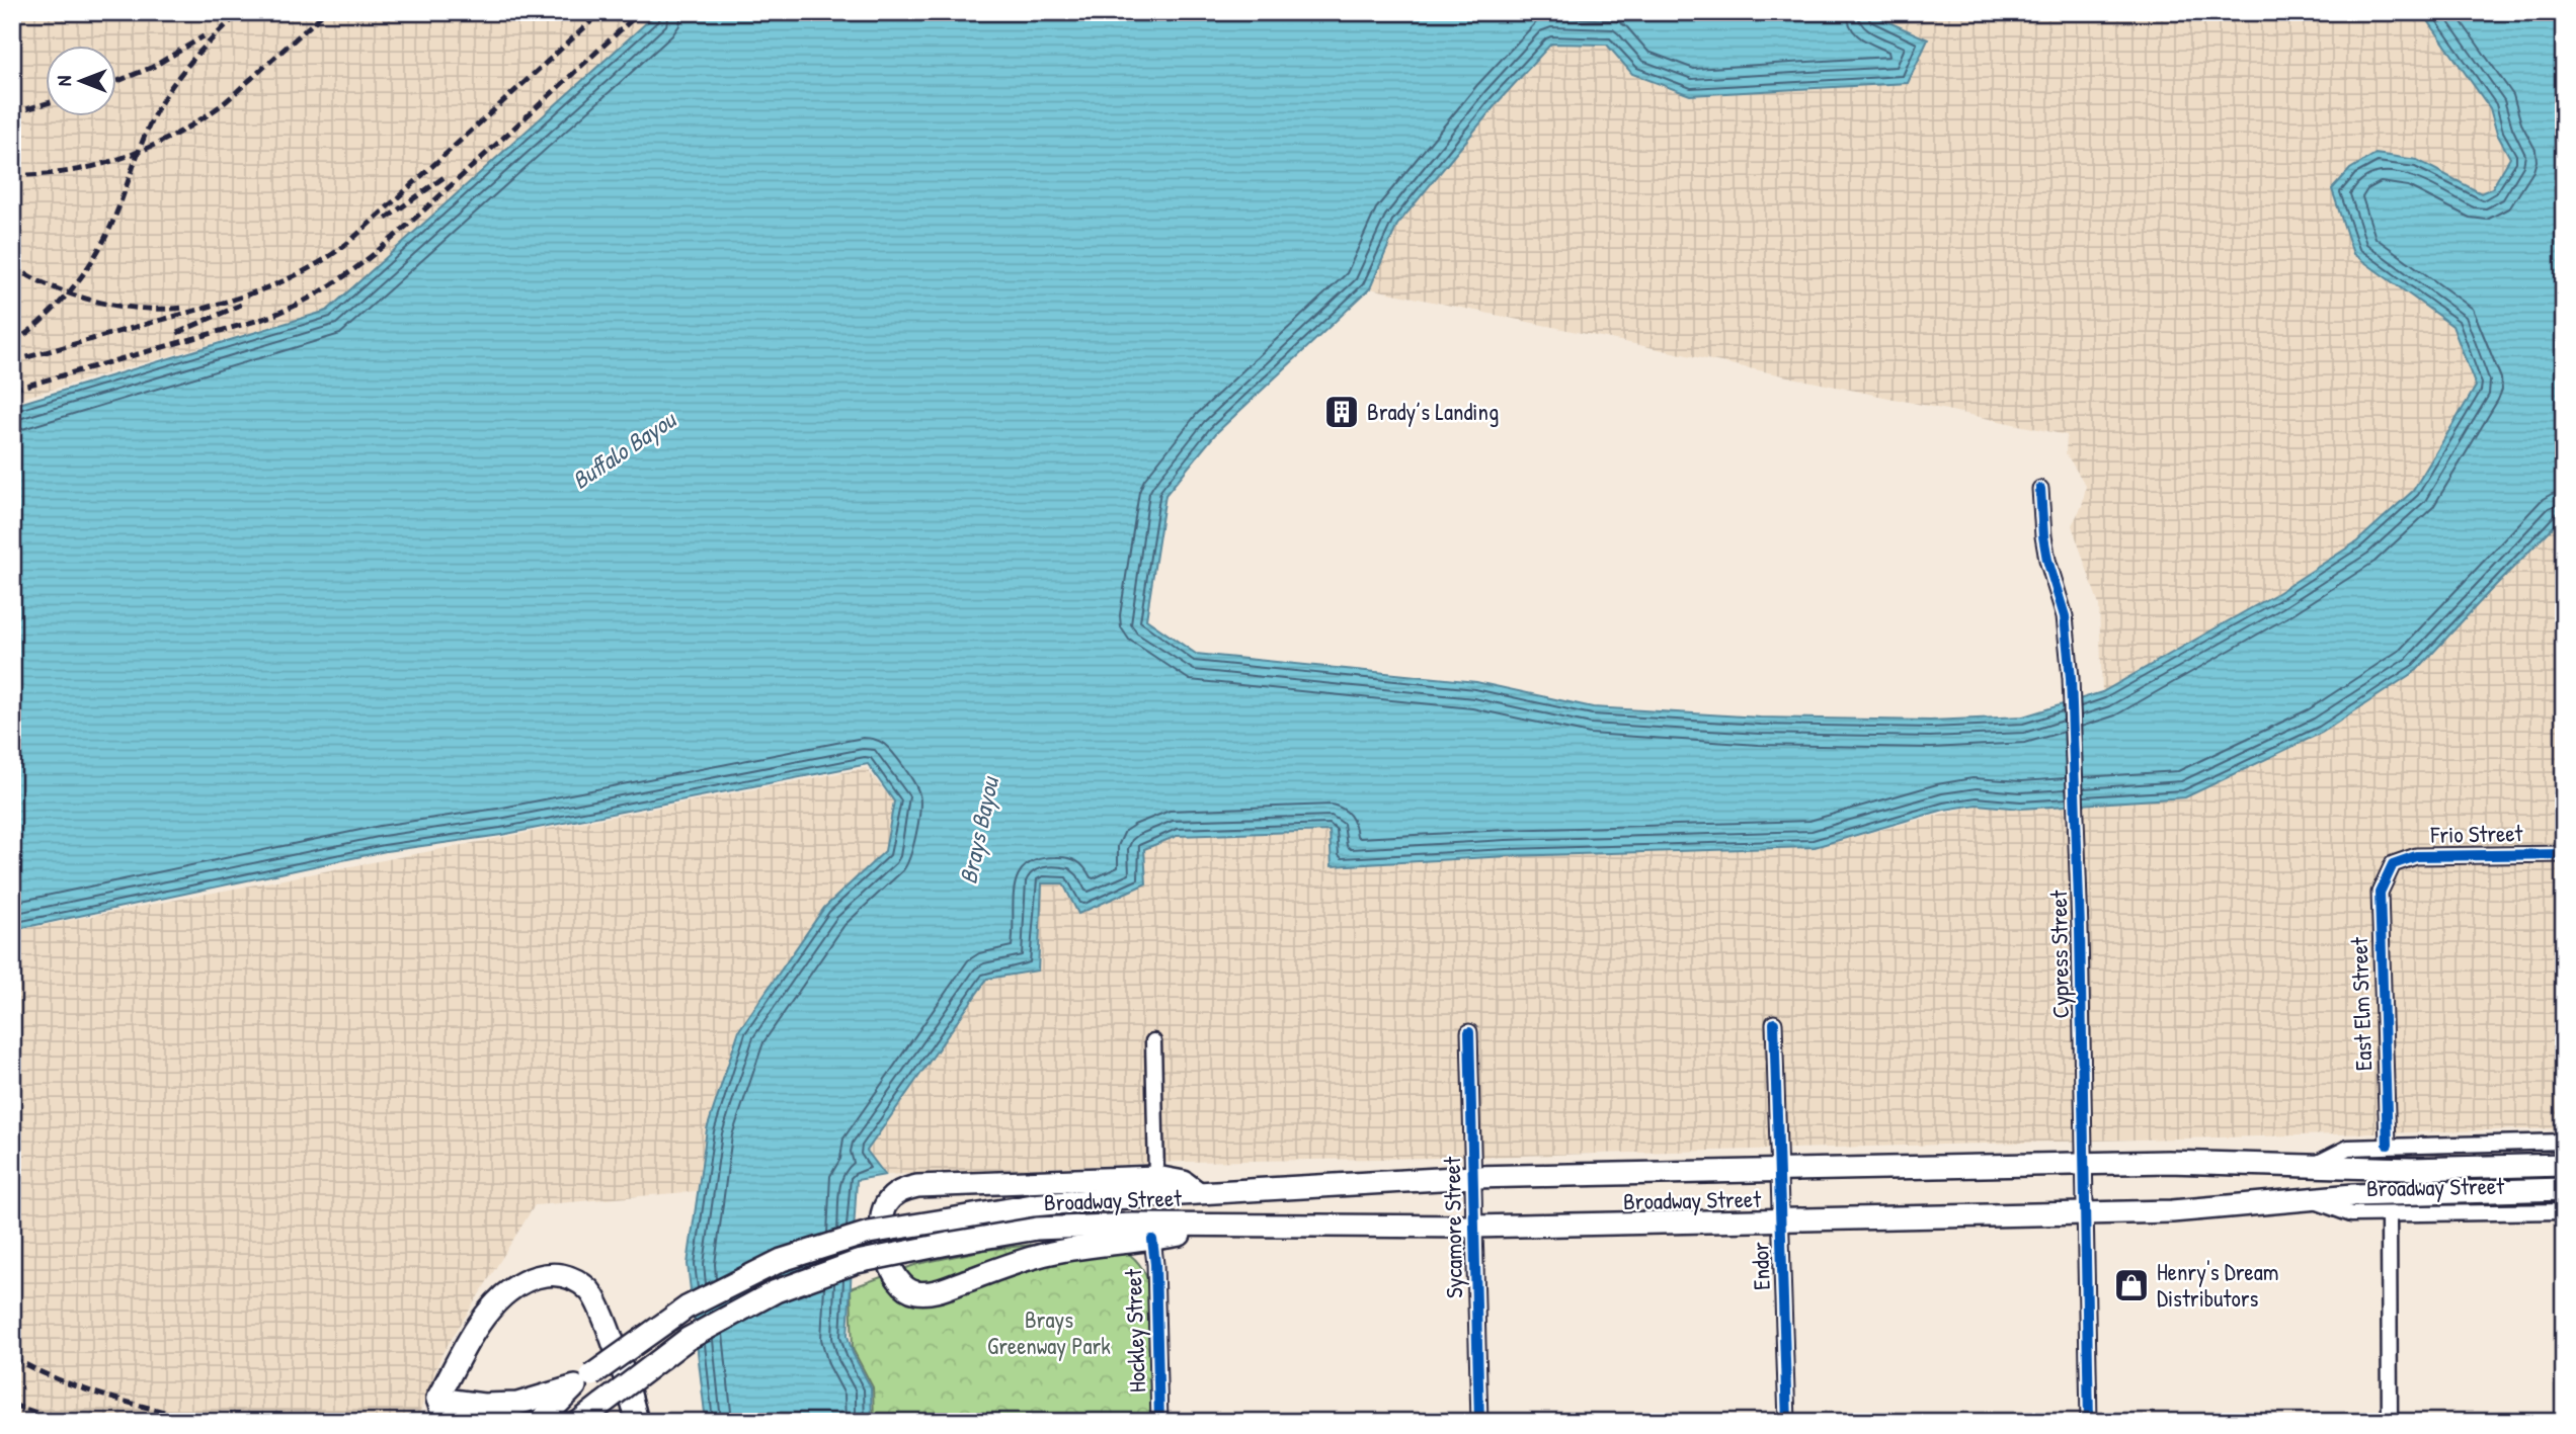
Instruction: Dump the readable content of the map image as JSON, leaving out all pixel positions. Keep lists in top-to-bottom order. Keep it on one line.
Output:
{"streets":{"main road":["Broadway Street"],"street":["Frio Street","Cypress Street","East Elm Street","Sycamore Street","Endor","Hockley Street"]},"crossings":[["Frio Street","East Elm Street"],["Cypress Street","Broadway Street"],["East Elm Street","Broadway Street"],["Broadway Street","Sycamore Street"],["Broadway Street","Endor"]],"water":["Buffalo Bayou","Brays Bayou"],"parks":["Brays Greenway Park"],"places":{"building":["Brady’s Landing"],"shop":["Henry's Dream Distributors"]},"north":"left"}
